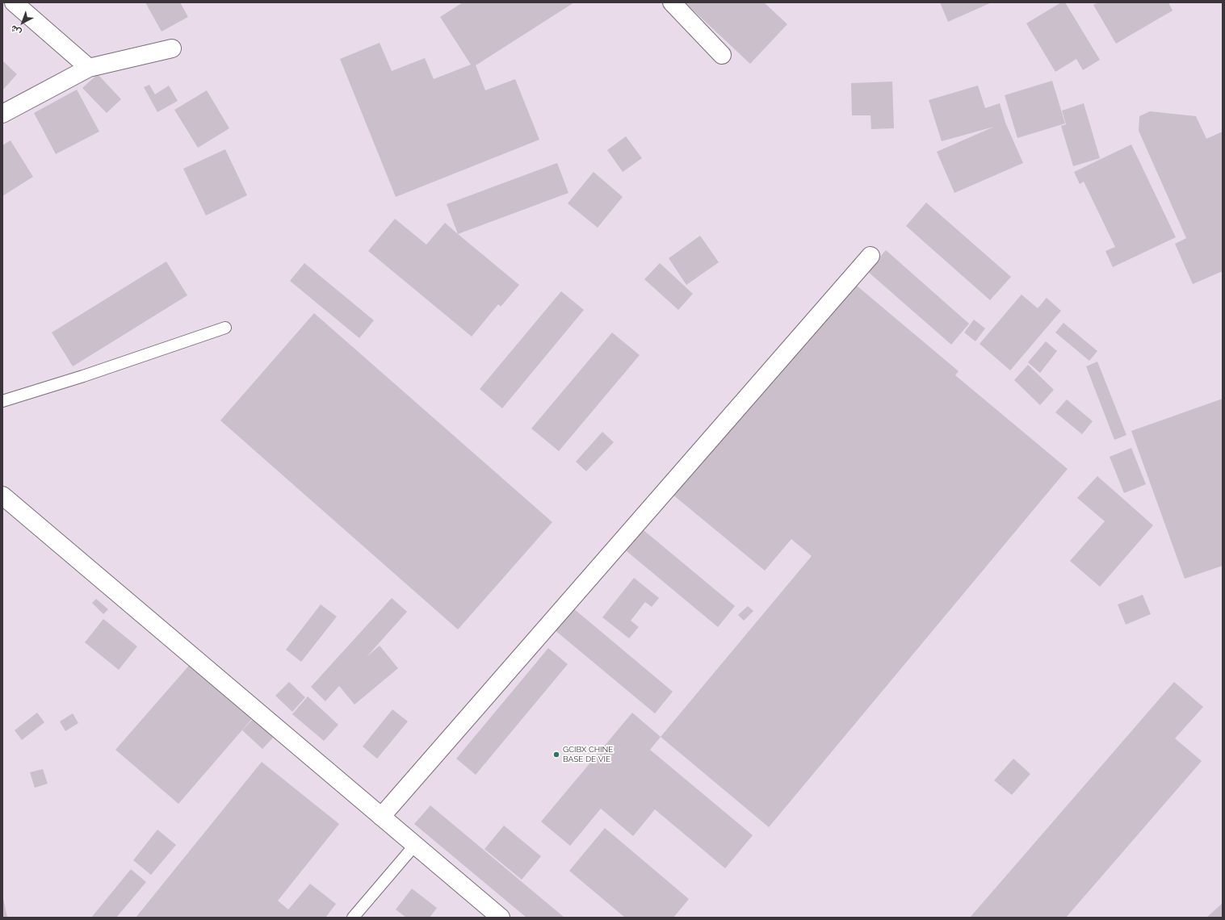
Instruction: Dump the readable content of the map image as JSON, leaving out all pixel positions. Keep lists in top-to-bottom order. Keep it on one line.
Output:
{"places":["GCIBX CHINE BASE DE VIE"],"north":"bottom left"}
